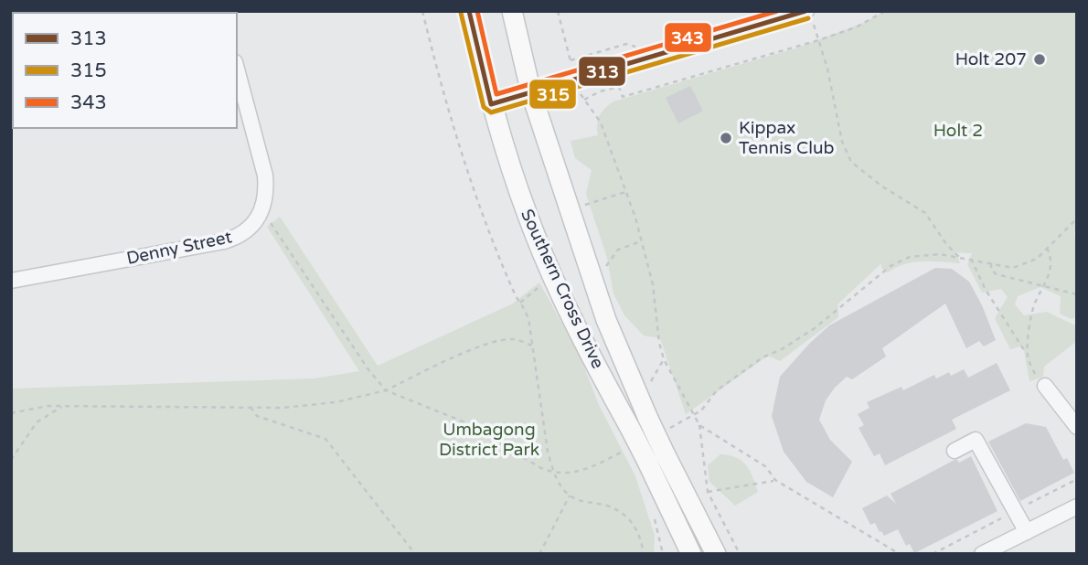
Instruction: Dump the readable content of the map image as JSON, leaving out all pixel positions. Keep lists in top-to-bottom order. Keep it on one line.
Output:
{"streets":{"main road":["Southern Cross Drive"],"street":["Denny Street"]},"parks":["Holt 2","Umbagong District Park"],"places":["Holt 207","Kippax Tennis Club"],"lines":["transit line 313","transit line 343","transit line 315"],"legend":["313","315","343"]}
